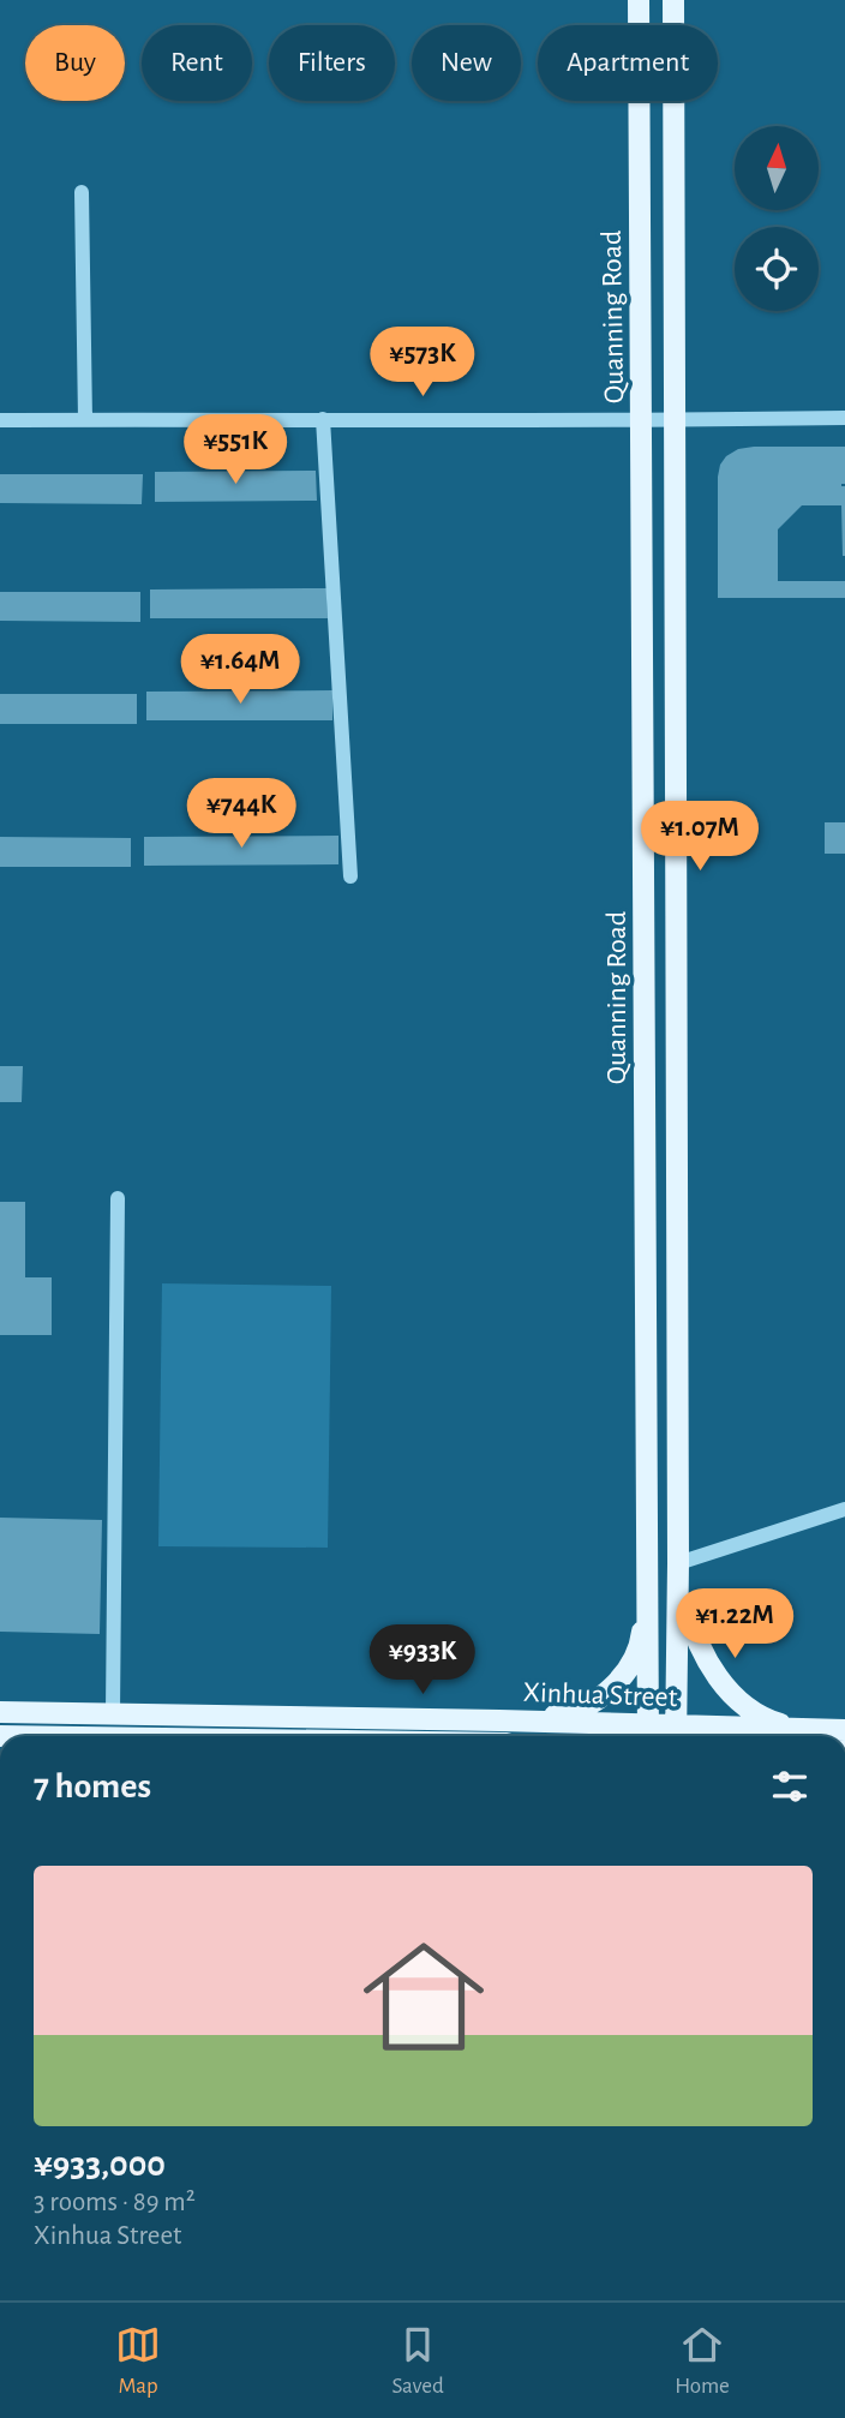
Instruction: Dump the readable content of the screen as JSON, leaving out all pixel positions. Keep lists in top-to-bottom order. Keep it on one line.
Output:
{"streets":{"main road":["Quanning Road","Xinhua Street"]},"crossings":[["Quanning Road","Xinhua Street"]],"north":"top","page":{"chip":["Buy","Rent","Filters","New","Apartment"],"price":["¥573K","¥551K","¥1.64M","¥744K","¥1.07M","¥1.22M","¥933K"],"heading":"7 homes","list":[{"name":"¥933,000","note":"3 rooms · 89 m² · Xinhua Street"}],"tabs":["Map","Saved","Home"]}}
